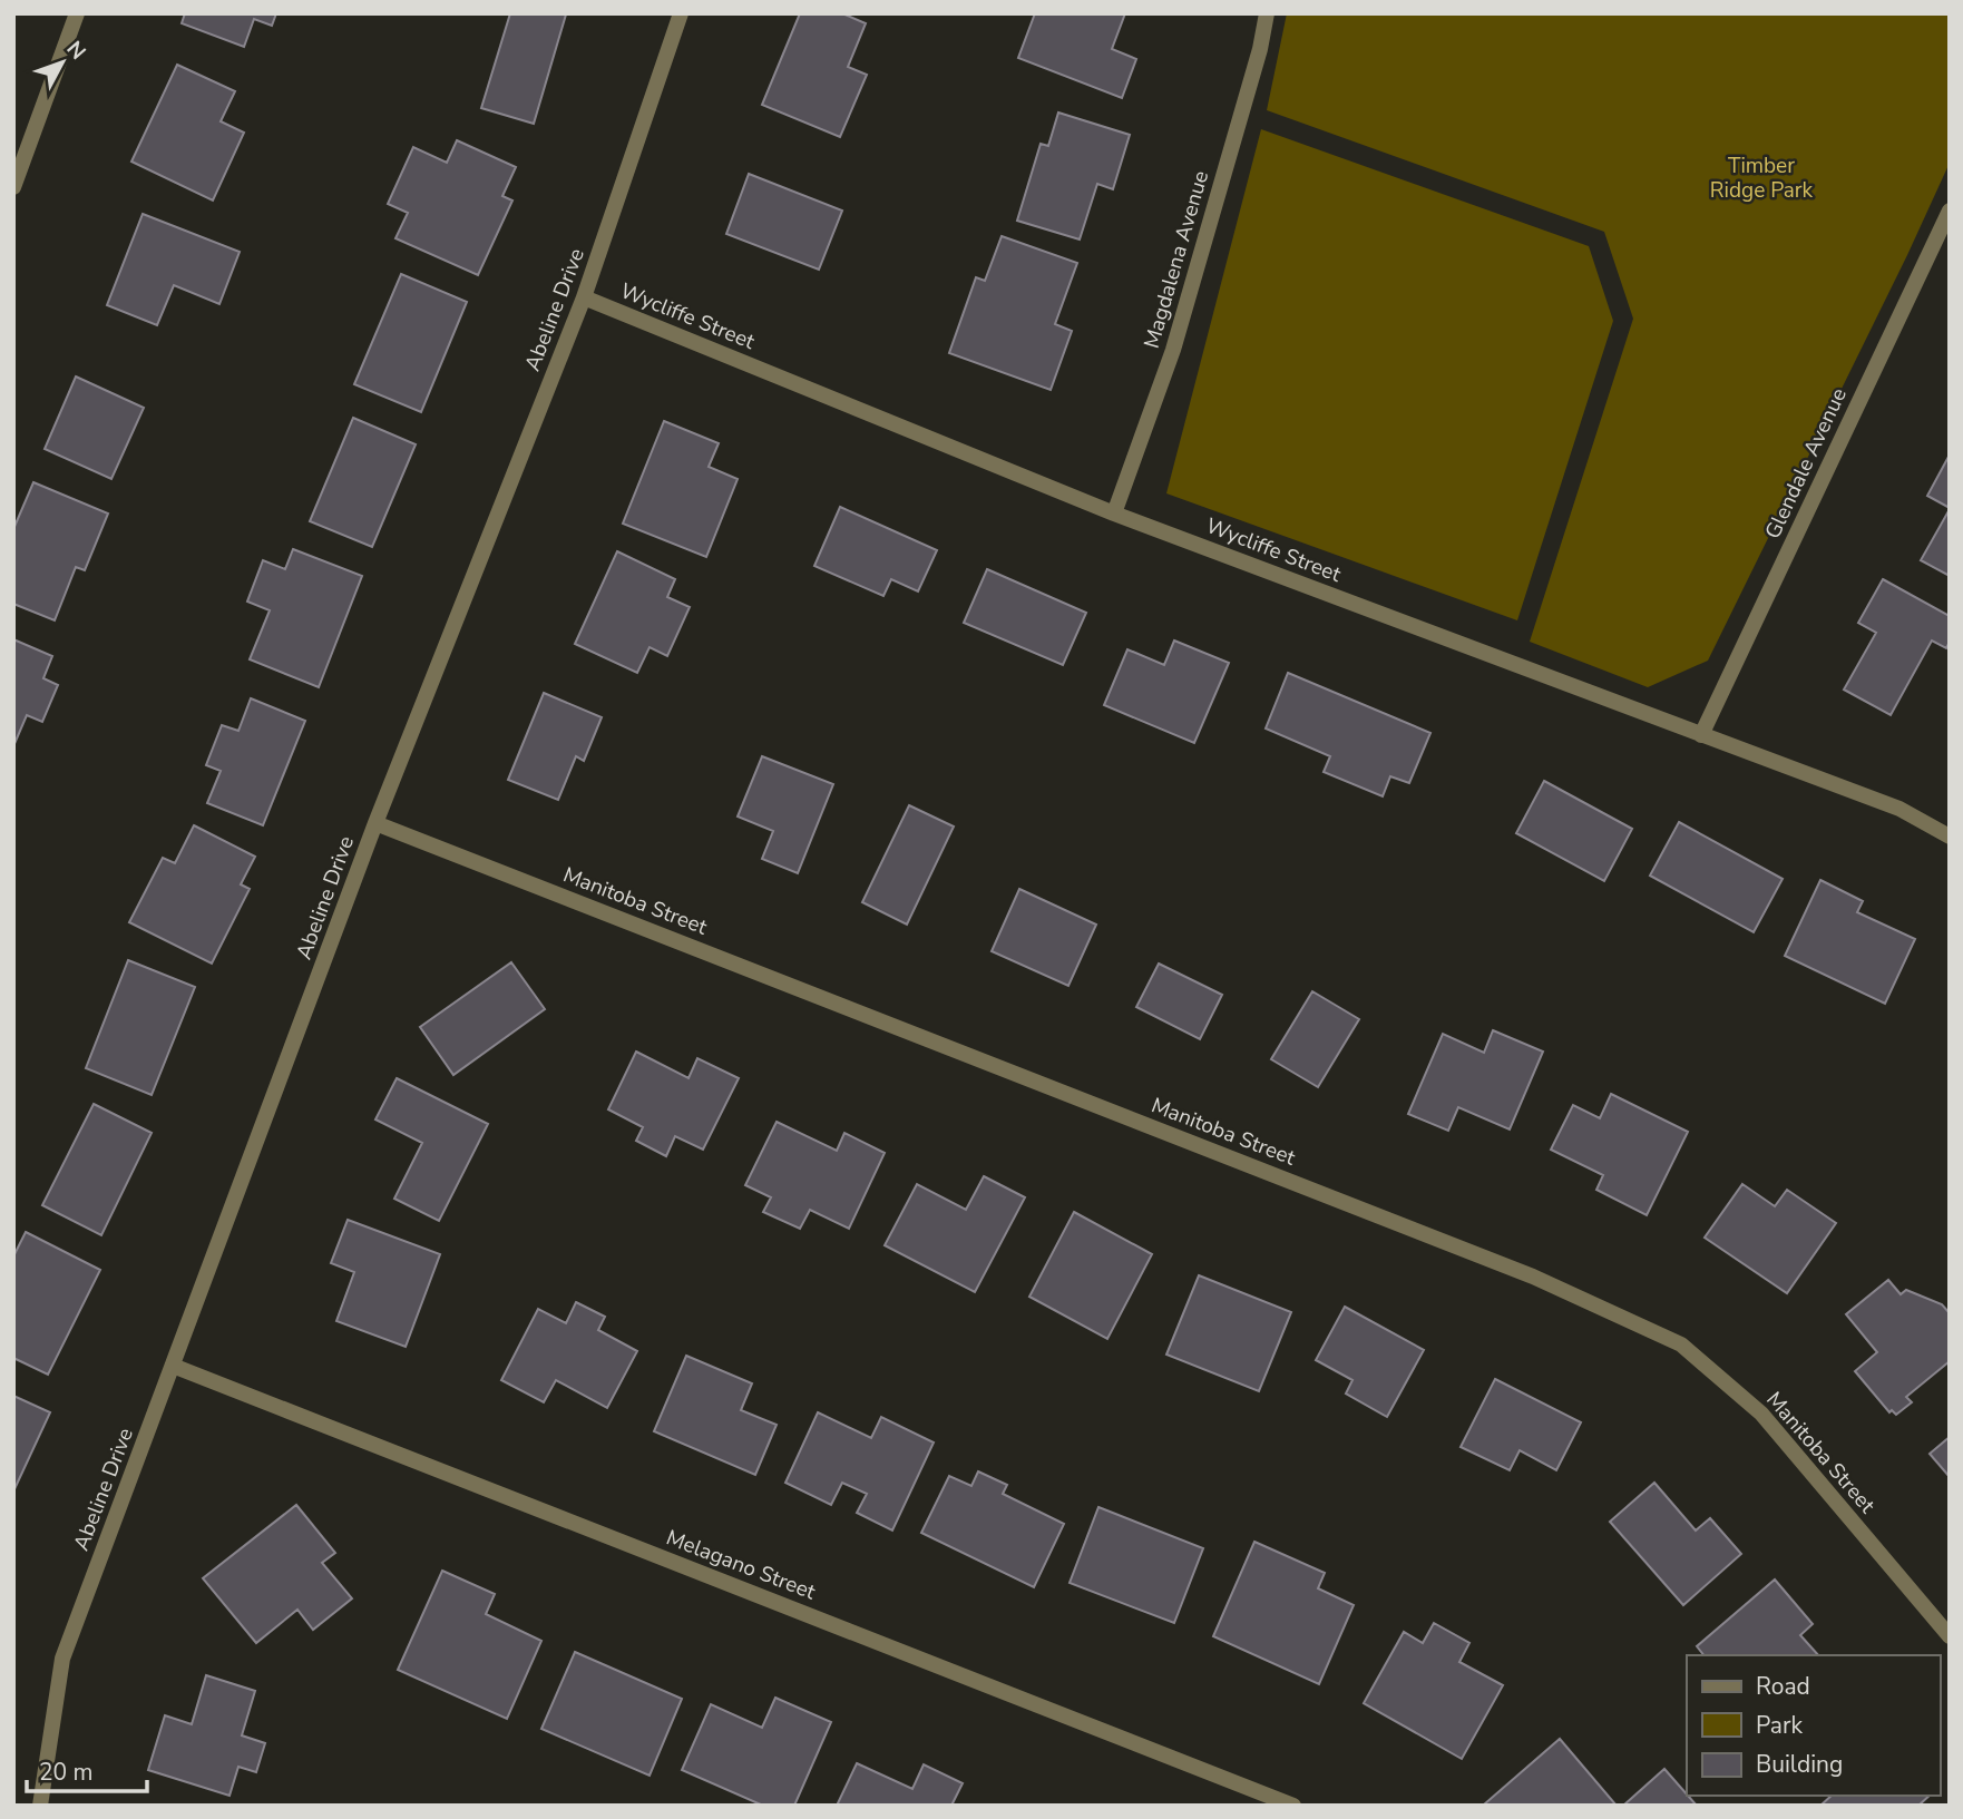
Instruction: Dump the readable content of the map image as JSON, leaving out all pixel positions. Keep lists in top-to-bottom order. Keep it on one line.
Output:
{"streets":{"street":["Magdalena Avenue","Abeline Drive","Wycliffe Street","Glendale Avenue","Manitoba Street","Melagano Street"]},"crossings":[["Magdalena Avenue","Wycliffe Street"],["Abeline Drive","Wycliffe Street"],["Abeline Drive","Manitoba Street"],["Abeline Drive","Melagano Street"],["Wycliffe Street","Glendale Avenue"]],"parks":["Timber Ridge Park"],"legend":["Road","Park","Building"],"scale_bar":"20 m","north":"top right"}
